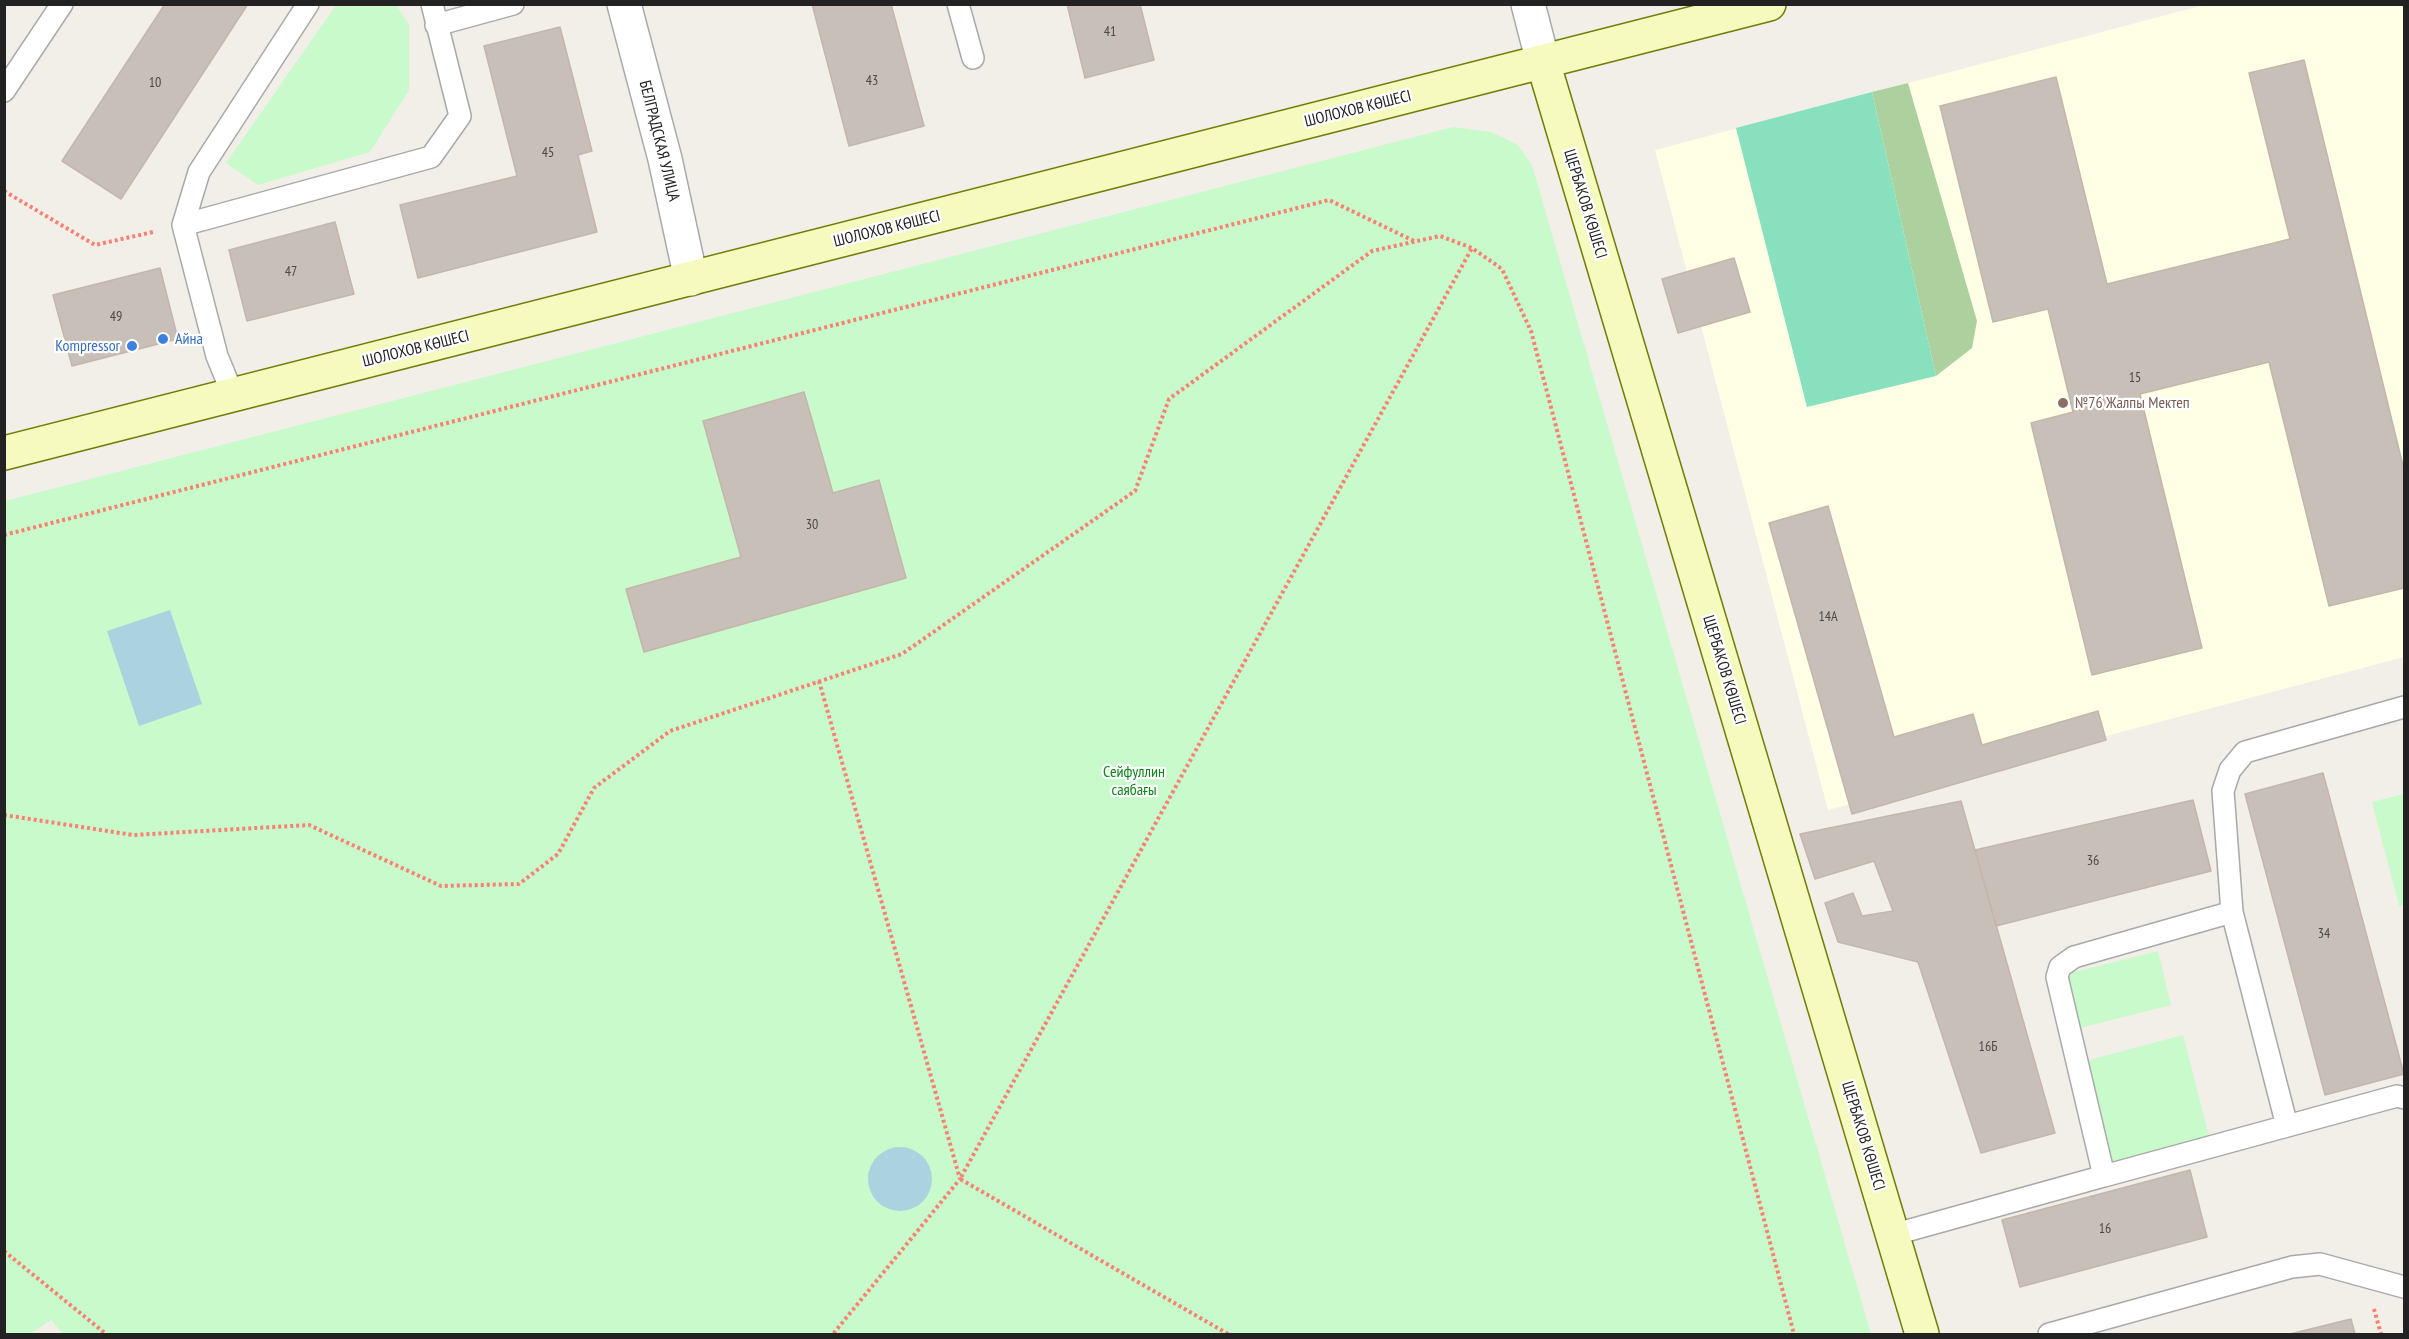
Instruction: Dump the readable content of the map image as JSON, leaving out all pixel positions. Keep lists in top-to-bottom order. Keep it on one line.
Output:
{"streets":{"main road":["ШОЛОХОВ КӨШЕСІ","ЩЕРБАКОВ КӨШЕСІ"],"street":["БЕЛГРАДСКАЯ УЛИЦА"]},"crossings":[["ШОЛОХОВ КӨШЕСІ","БЕЛГРАДСКАЯ УЛИЦА"],["ШОЛОХОВ КӨШЕСІ","ЩЕРБАКОВ КӨШЕСІ"]],"parks":["Сейфуллин саябағы"],"places":["Айна","Kompressor","№76 Жалпы Мектеп"],"house_numbers":["41","43","10","45","47","49","15","30","14А","36","34","16Б","16"]}
